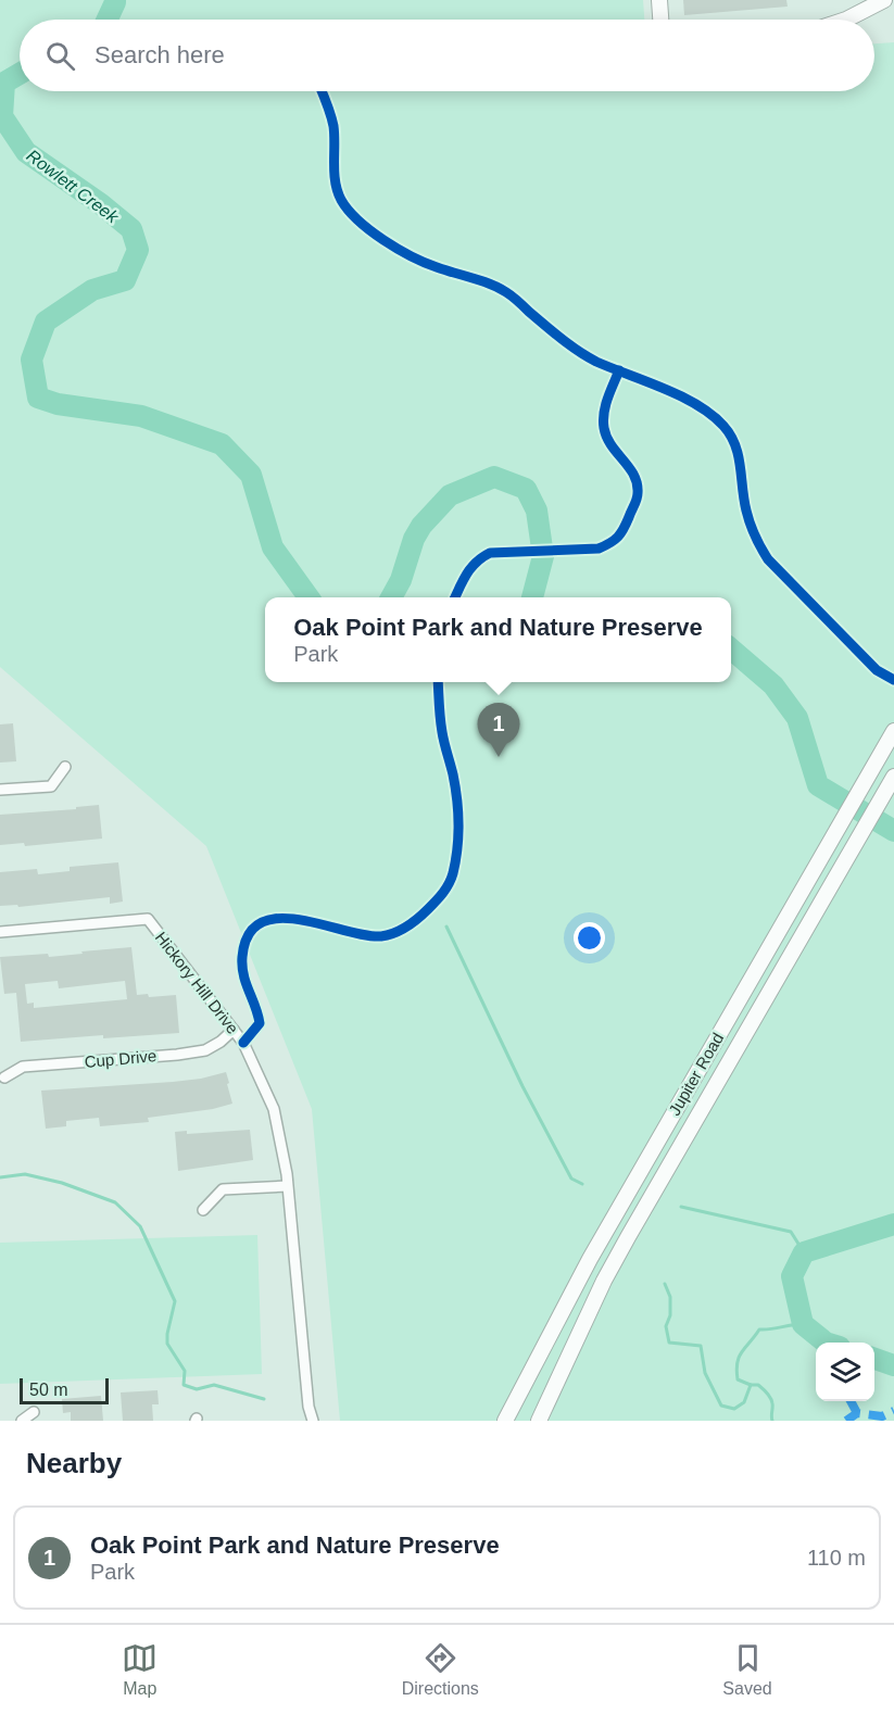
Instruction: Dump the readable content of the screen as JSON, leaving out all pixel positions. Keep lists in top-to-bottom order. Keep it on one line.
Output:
{"streets":{"main road":["Jupiter Road"],"street":["Hickory Hill Drive","Cup Drive"]},"crossings":[["Hickory Hill Drive","Cup Drive"]],"water":["Rowlett Creek"],"scale_bar":"50 m","page":{"search":"Search here","popup":["Oak Point Park and Nature Preserve","Park"],"pins":"1","scale":"50 m","heading":"Nearby","list":[{"mark":"1","name":"Oak Point Park and Nature Preserve","note":"Park","value":"110 m"}],"nav":["Map","Directions","Saved"]}}
